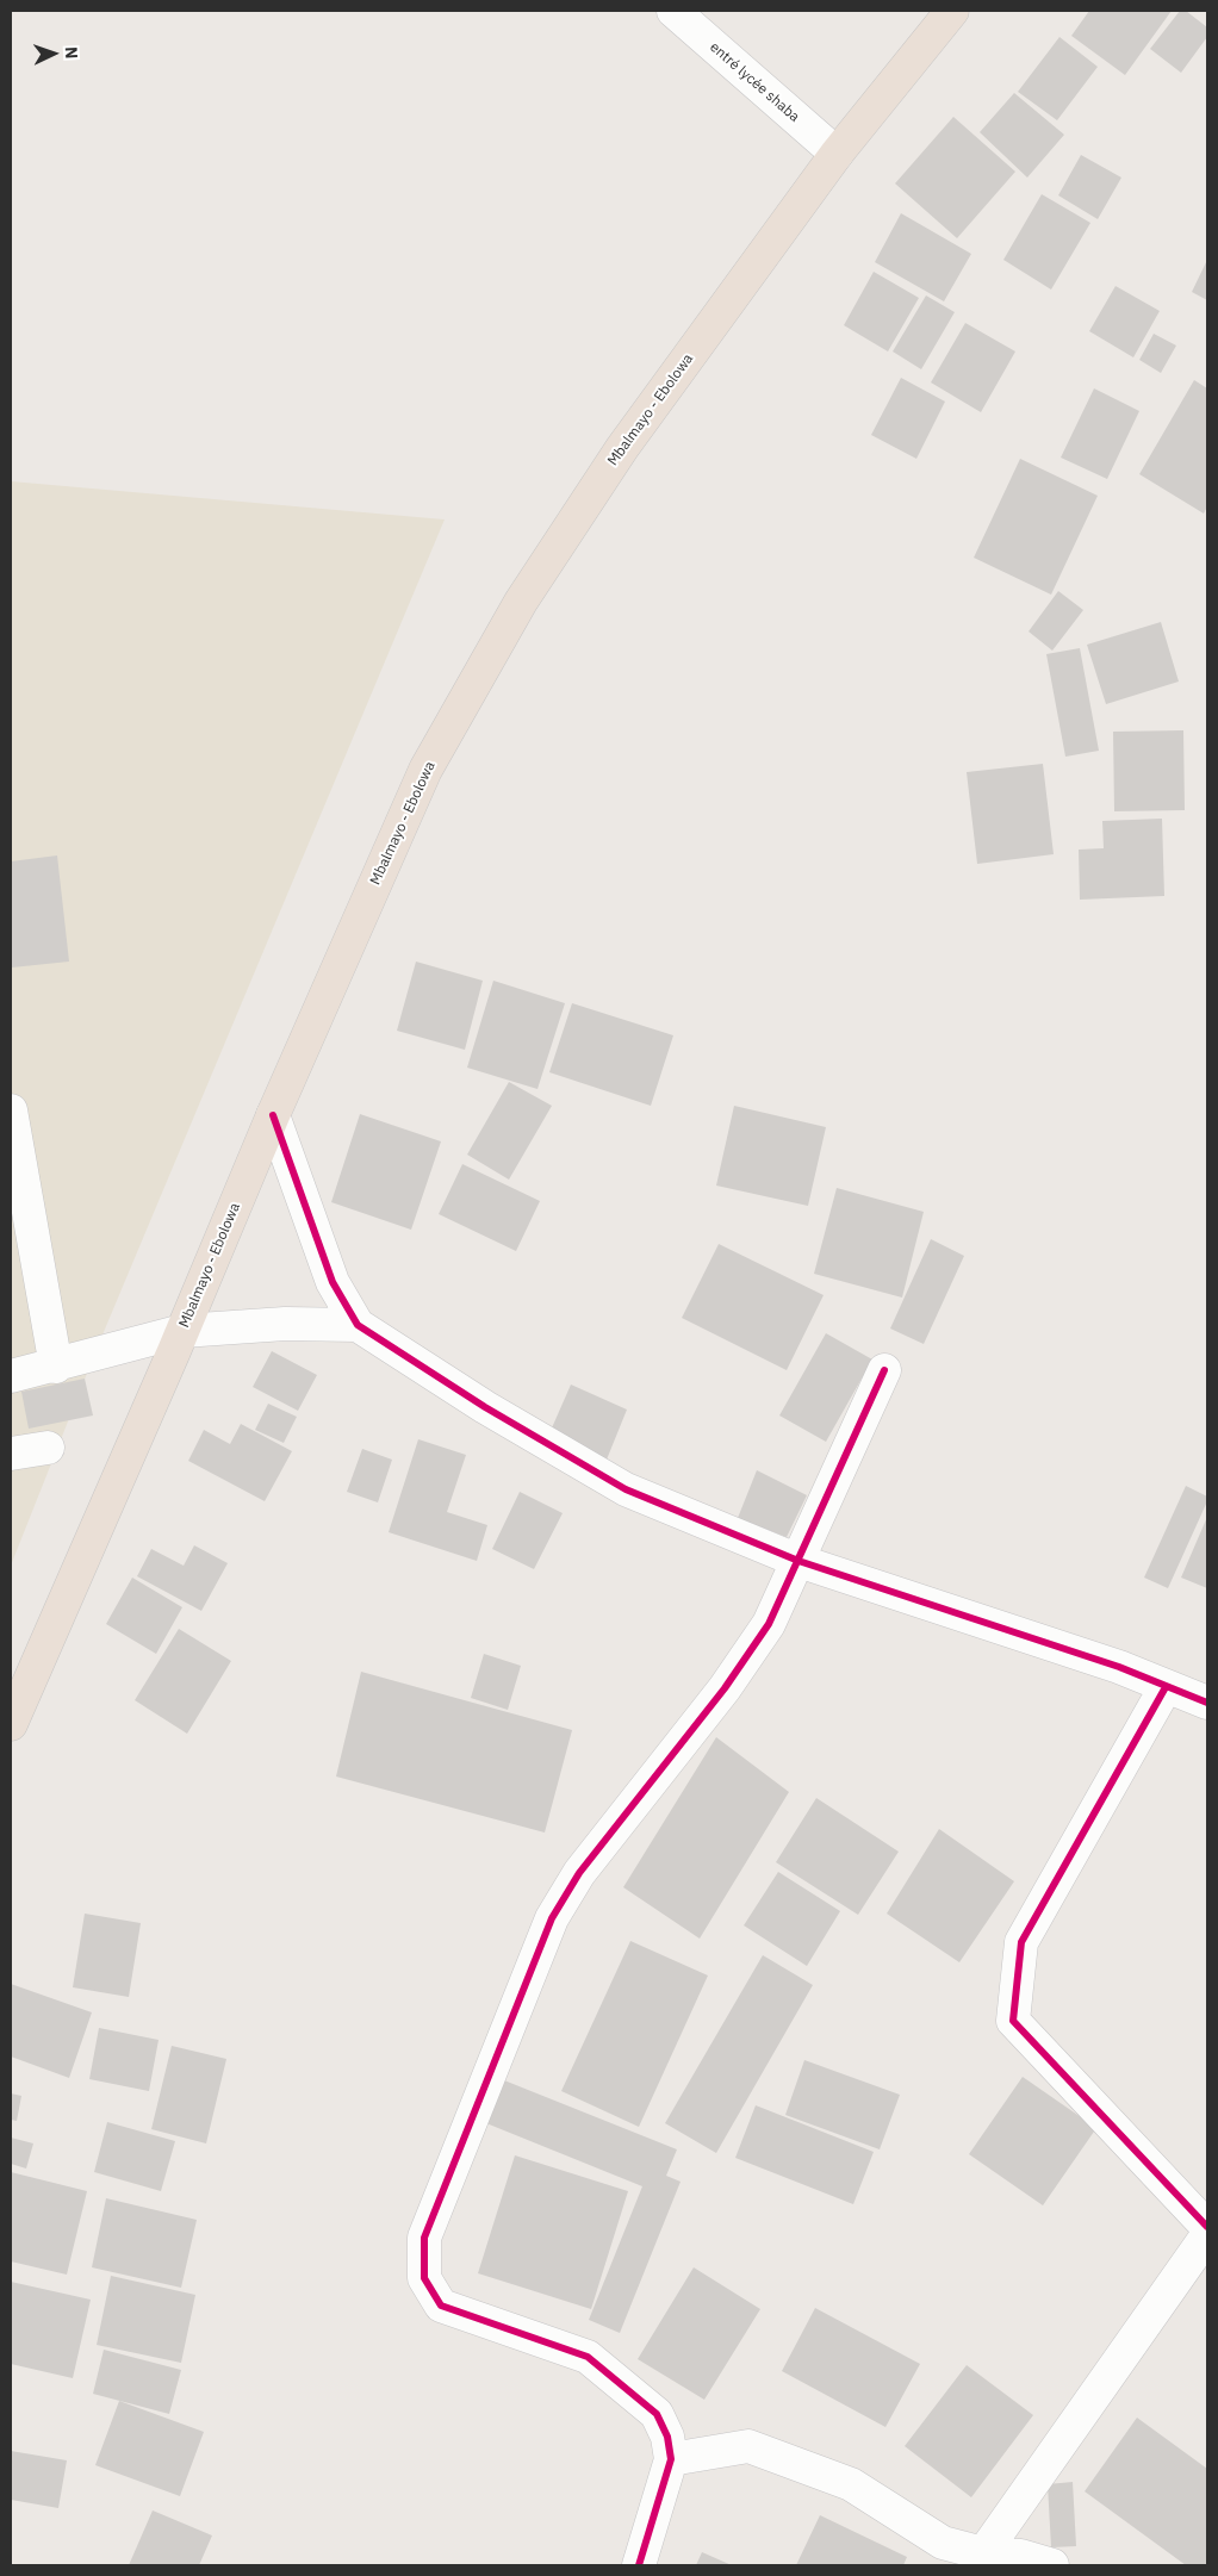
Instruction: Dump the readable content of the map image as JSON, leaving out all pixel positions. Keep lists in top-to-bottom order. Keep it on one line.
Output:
{"streets":{"highway":["Mbalmayo - Ebolowa"],"street":["entré lycée shaba"]},"crossings":[["entré lycée shaba","Mbalmayo - Ebolowa"]],"north":"right"}
